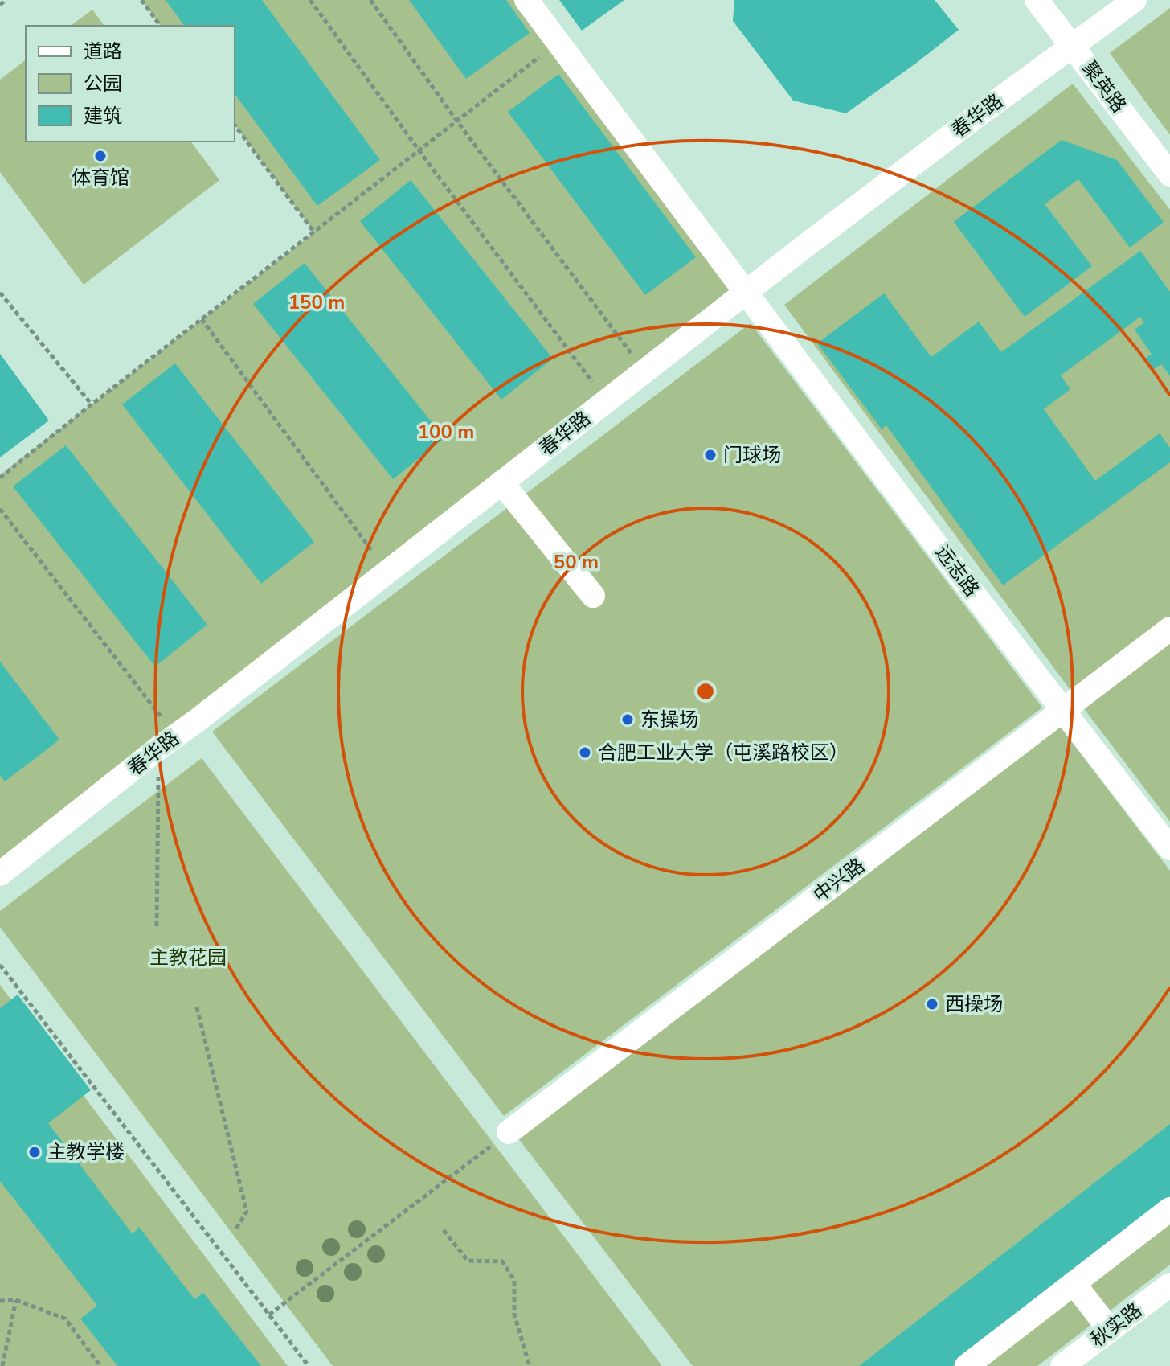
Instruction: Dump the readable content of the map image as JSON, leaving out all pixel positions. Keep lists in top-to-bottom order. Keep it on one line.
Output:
{"streets":{"street":["聚英路","春华路","远志路","中兴路","秋实路"]},"crossings":[["聚英路","春华路"],["春华路","远志路"],["远志路","中兴路"]],"parks":["主教花园"],"places":["体育馆","门球场","东操场","合肥工业大学（屯溪路校区）","西操场","主教学楼"],"legend":["道路","公园","建筑"],"rings":["150 m","100 m","50 m"]}
